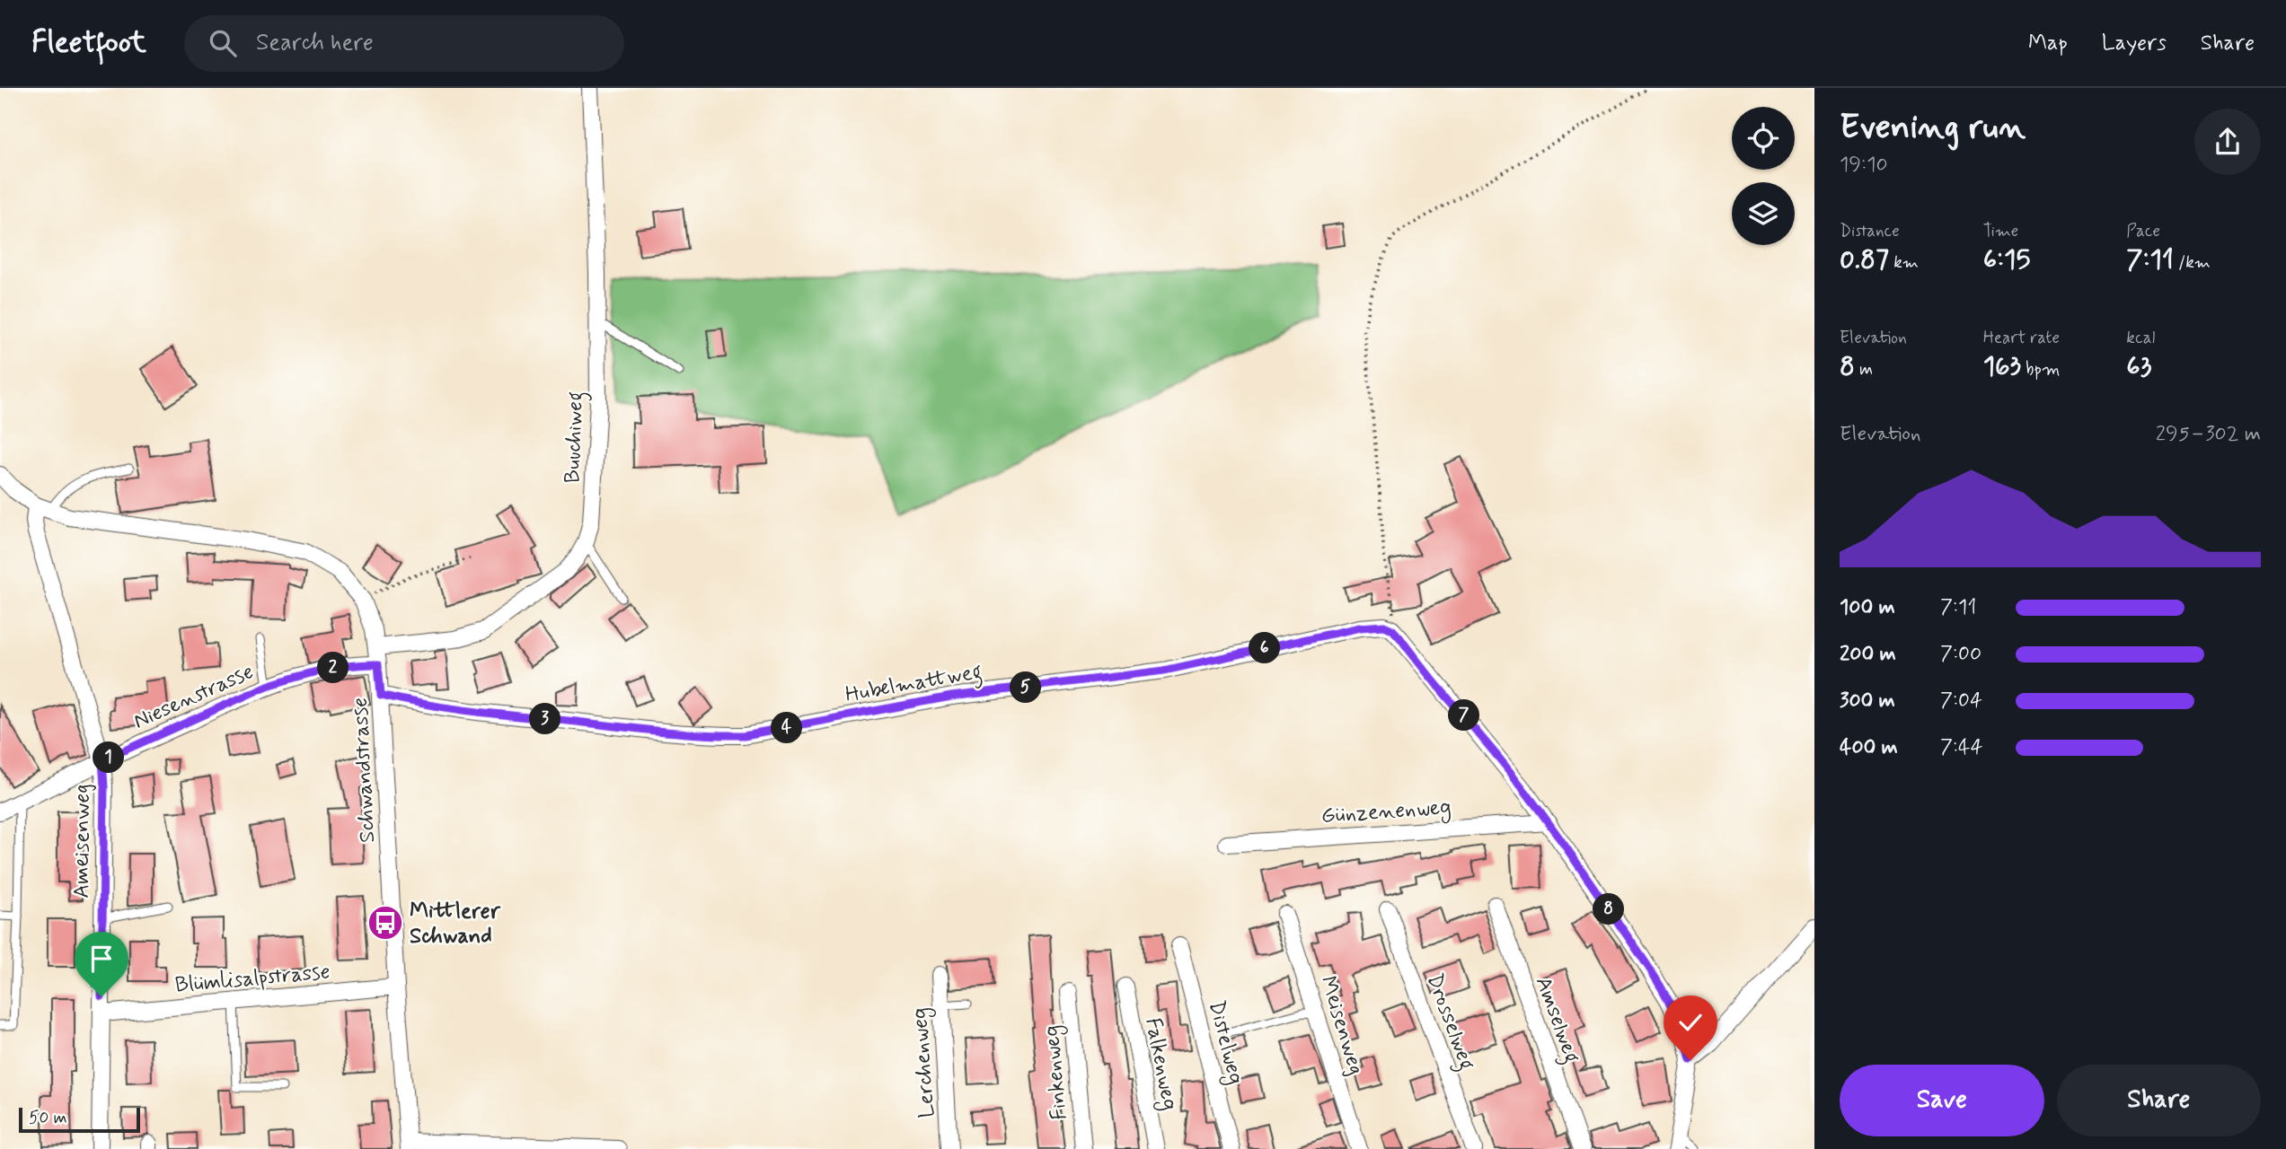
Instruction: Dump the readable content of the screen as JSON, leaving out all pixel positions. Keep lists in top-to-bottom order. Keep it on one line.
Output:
{"streets":{"street":["Buuchiweg","Hubelmattweg","Niesenstrasse","Schwandstrasse","Günzenenweg","Ameisenweg","Blümlisalpstrasse","Amselweg","Drosselweg","Meisenweg","Distelweg","Lerchenweg","Falkenweg","Finkenweg"]},"crossings":[["Buuchiweg","Schwandstrasse"],["Hubelmattweg","Schwandstrasse"],["Niesenstrasse","Schwandstrasse"],["Niesenstrasse","Ameisenweg"],["Schwandstrasse","Ameisenweg"],["Schwandstrasse","Blümlisalpstrasse"]],"places":{"bus stop":["Mittlerer Schwand"]},"scale_bar":"50 m","page":{"header":"Fleetfoot","search":"Search here","nav":["Map","Layers","Share"],"heading":["Evening run","19:10"],"stats":[["Distance","0.87 km"],["Time","6:15"],["Pace","7:11 /km"],["Elevation","8 m"],["Heart rate","163 bpm"],["kcal","63"]],"chart":["Elevation","295–302 m"],"list":[{"name":"100 m","note":"7:11"},{"name":"200 m","note":"7:00"},{"name":"300 m","note":"7:04"},{"name":"400 m","note":"7:44"}],"pins":["6","2","5","7","3","4","1","8"],"buttons":["Save","Share"],"scale":"50 m"}}
